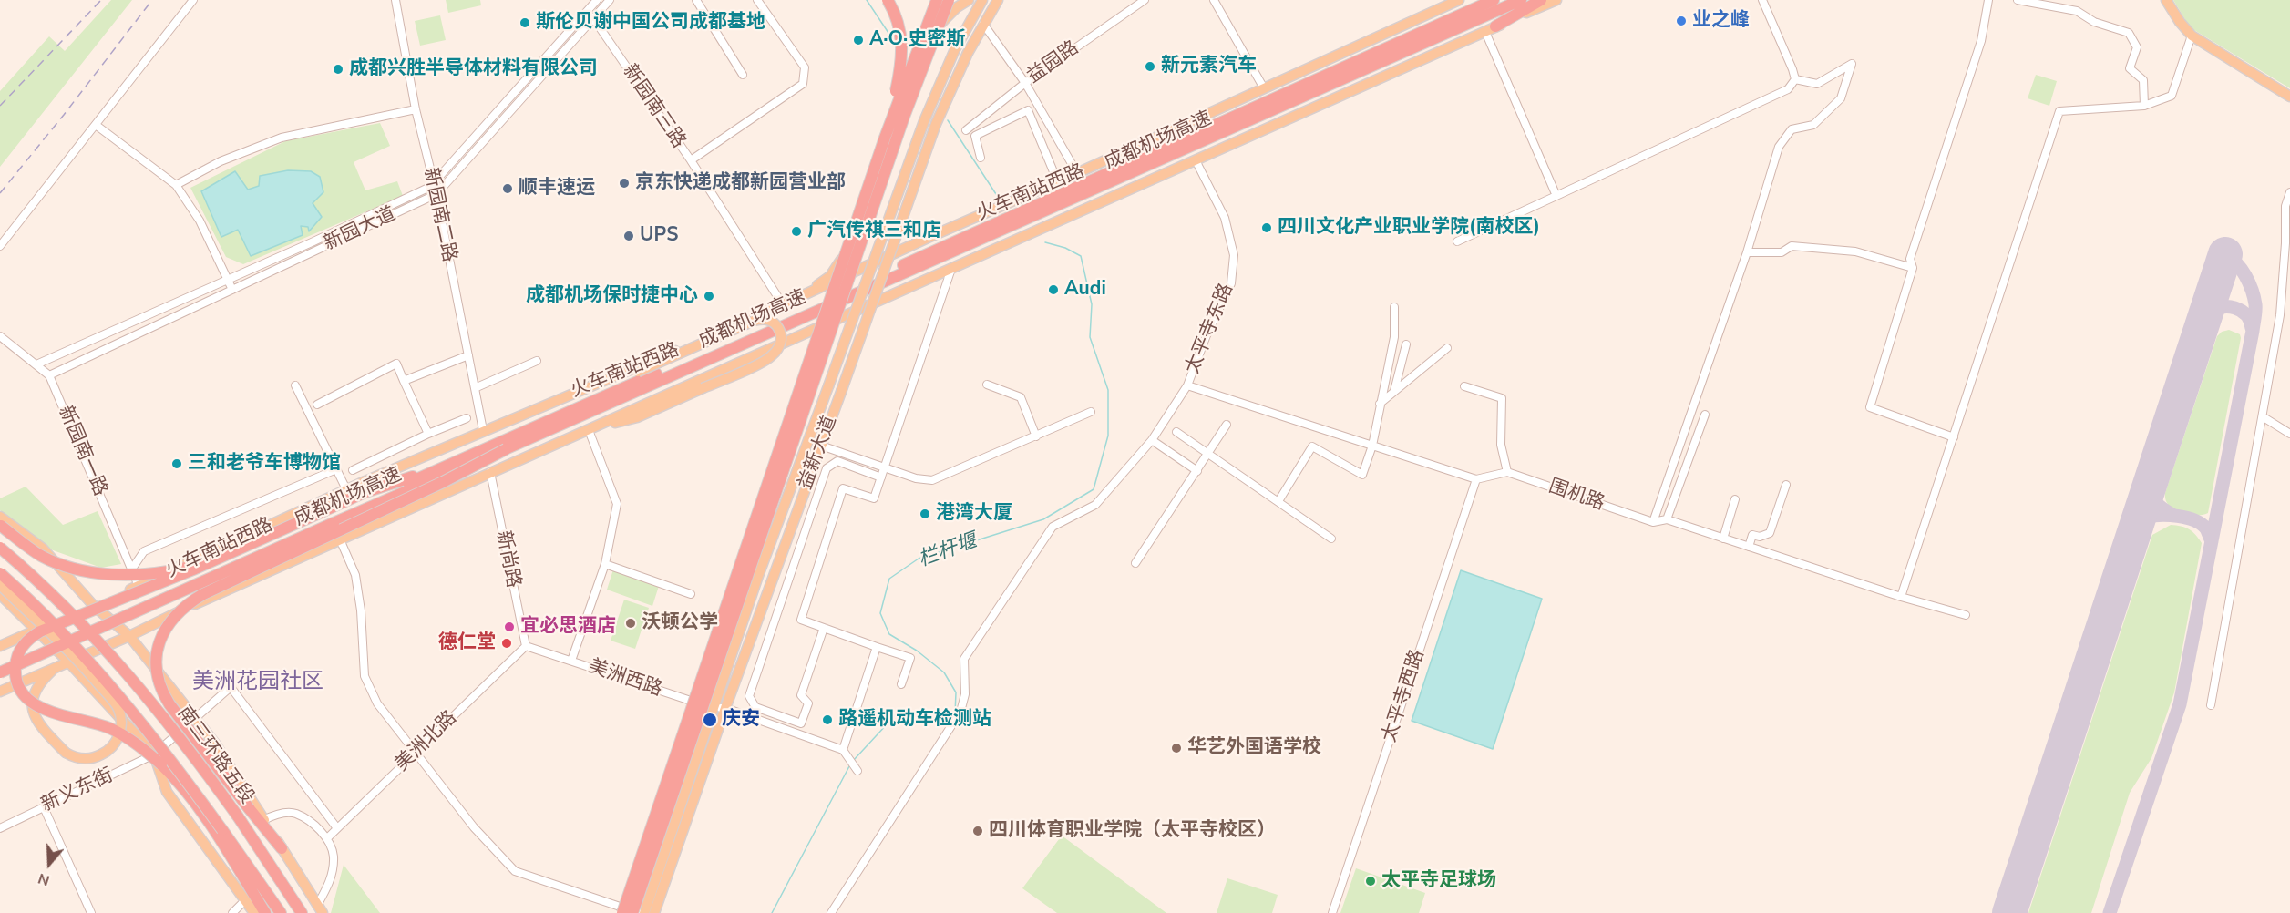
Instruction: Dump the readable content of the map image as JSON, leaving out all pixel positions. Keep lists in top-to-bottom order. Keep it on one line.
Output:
{"streets":{"highway":["成都机场高速","南三环路五段"],"main road":["火车南站西路","益新大道"],"street":["益园路","新园南三路","新园南二路","新园大道","太平寺东路","新园南一路","围机路","新尚路","美洲西路","太平寺西路","美洲北路","新义东街"]},"crossings":[["新园南三路","火车南站西路"],["新园南三路","新园大道"],["火车南站西路","新园南二路"],["火车南站西路","新园南一路"],["新园南二路","新园大道"],["新园大道","新园南一路"],["益新大道","美洲西路"],["新尚路","美洲西路"],["新尚路","美洲北路"],["美洲西路","美洲北路"],["美洲北路","新义东街"]],"districts":["美洲花园社区"],"water":["栏杆堰"],"places":["业之峰","斯伦贝谢中国公司成都基地","A·O·史密斯","新元素汽车","成都兴胜半导体材料有限公司","京东快递成都新园营业部","顺丰速运","四川文化产业职业学院(南校区)","广汽传祺三和店","UPS","Audi","成都机场保时捷中心","三和老爷车博物馆","港湾大厦","沃顿公学","宜必思酒店","德仁堂","庆安","路遥机动车检测站","华艺外国语学校","四川体育职业学院（太平寺校区）","太平寺足球场"],"north":"bottom"}
